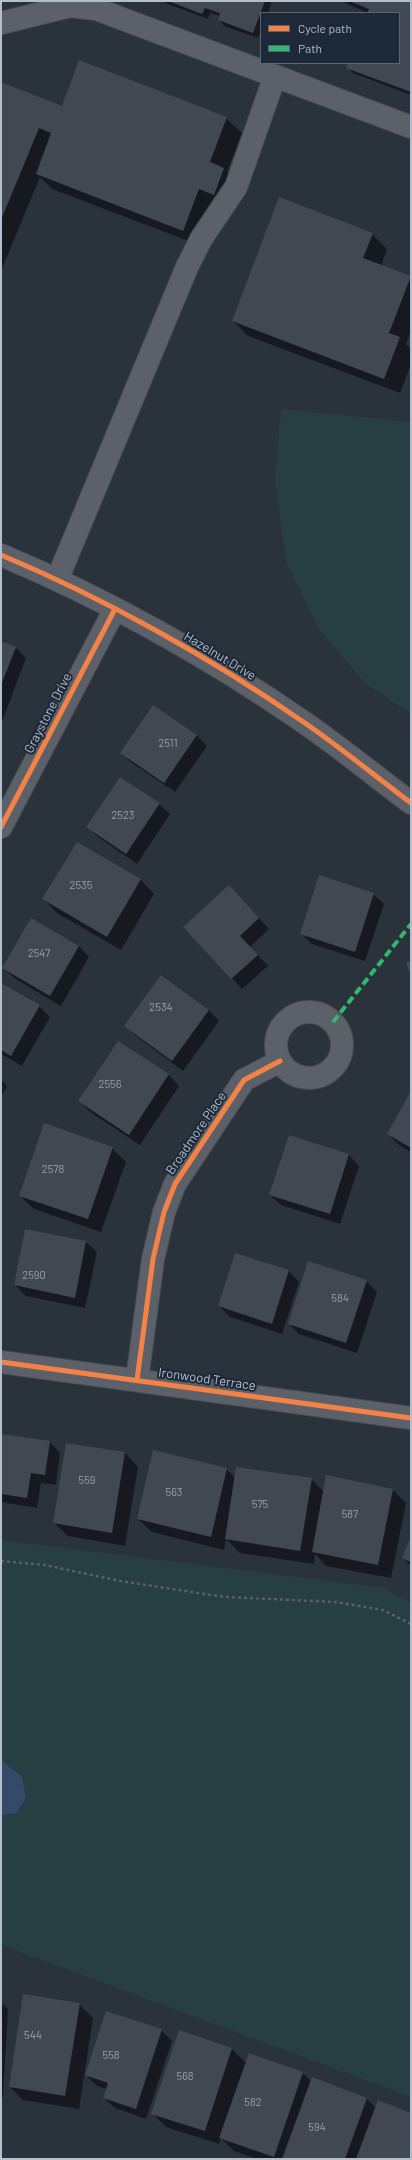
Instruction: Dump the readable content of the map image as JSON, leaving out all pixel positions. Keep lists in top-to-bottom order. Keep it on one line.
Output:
{"streets":{"street":["Hazelnut Drive","Graystone Drive","Broadmore Place","Ironwood Terrace"]},"crossings":[["Hazelnut Drive","Graystone Drive"],["Broadmore Place","Ironwood Terrace"]],"house_numbers":["2511","2523","2535","2547","2534","2556","2578","2590","584","559","563","575","587","544","558","568","582","594"],"legend":["Cycle path","Path"]}
